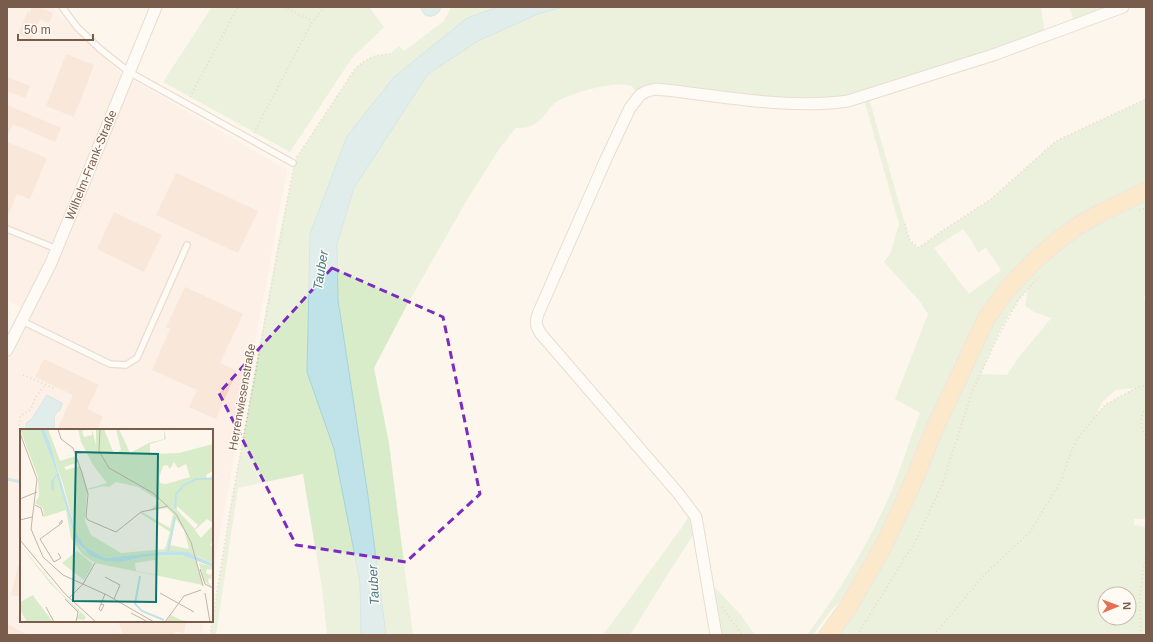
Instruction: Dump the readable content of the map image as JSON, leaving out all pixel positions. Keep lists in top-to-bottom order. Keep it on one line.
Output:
{"streets":{"street":["Wilhelm-Frank-Straße"],"path":["Herrenwiesenstraße"]},"water":["Tauber"],"scale_bar":"50 m","north":"right"}
